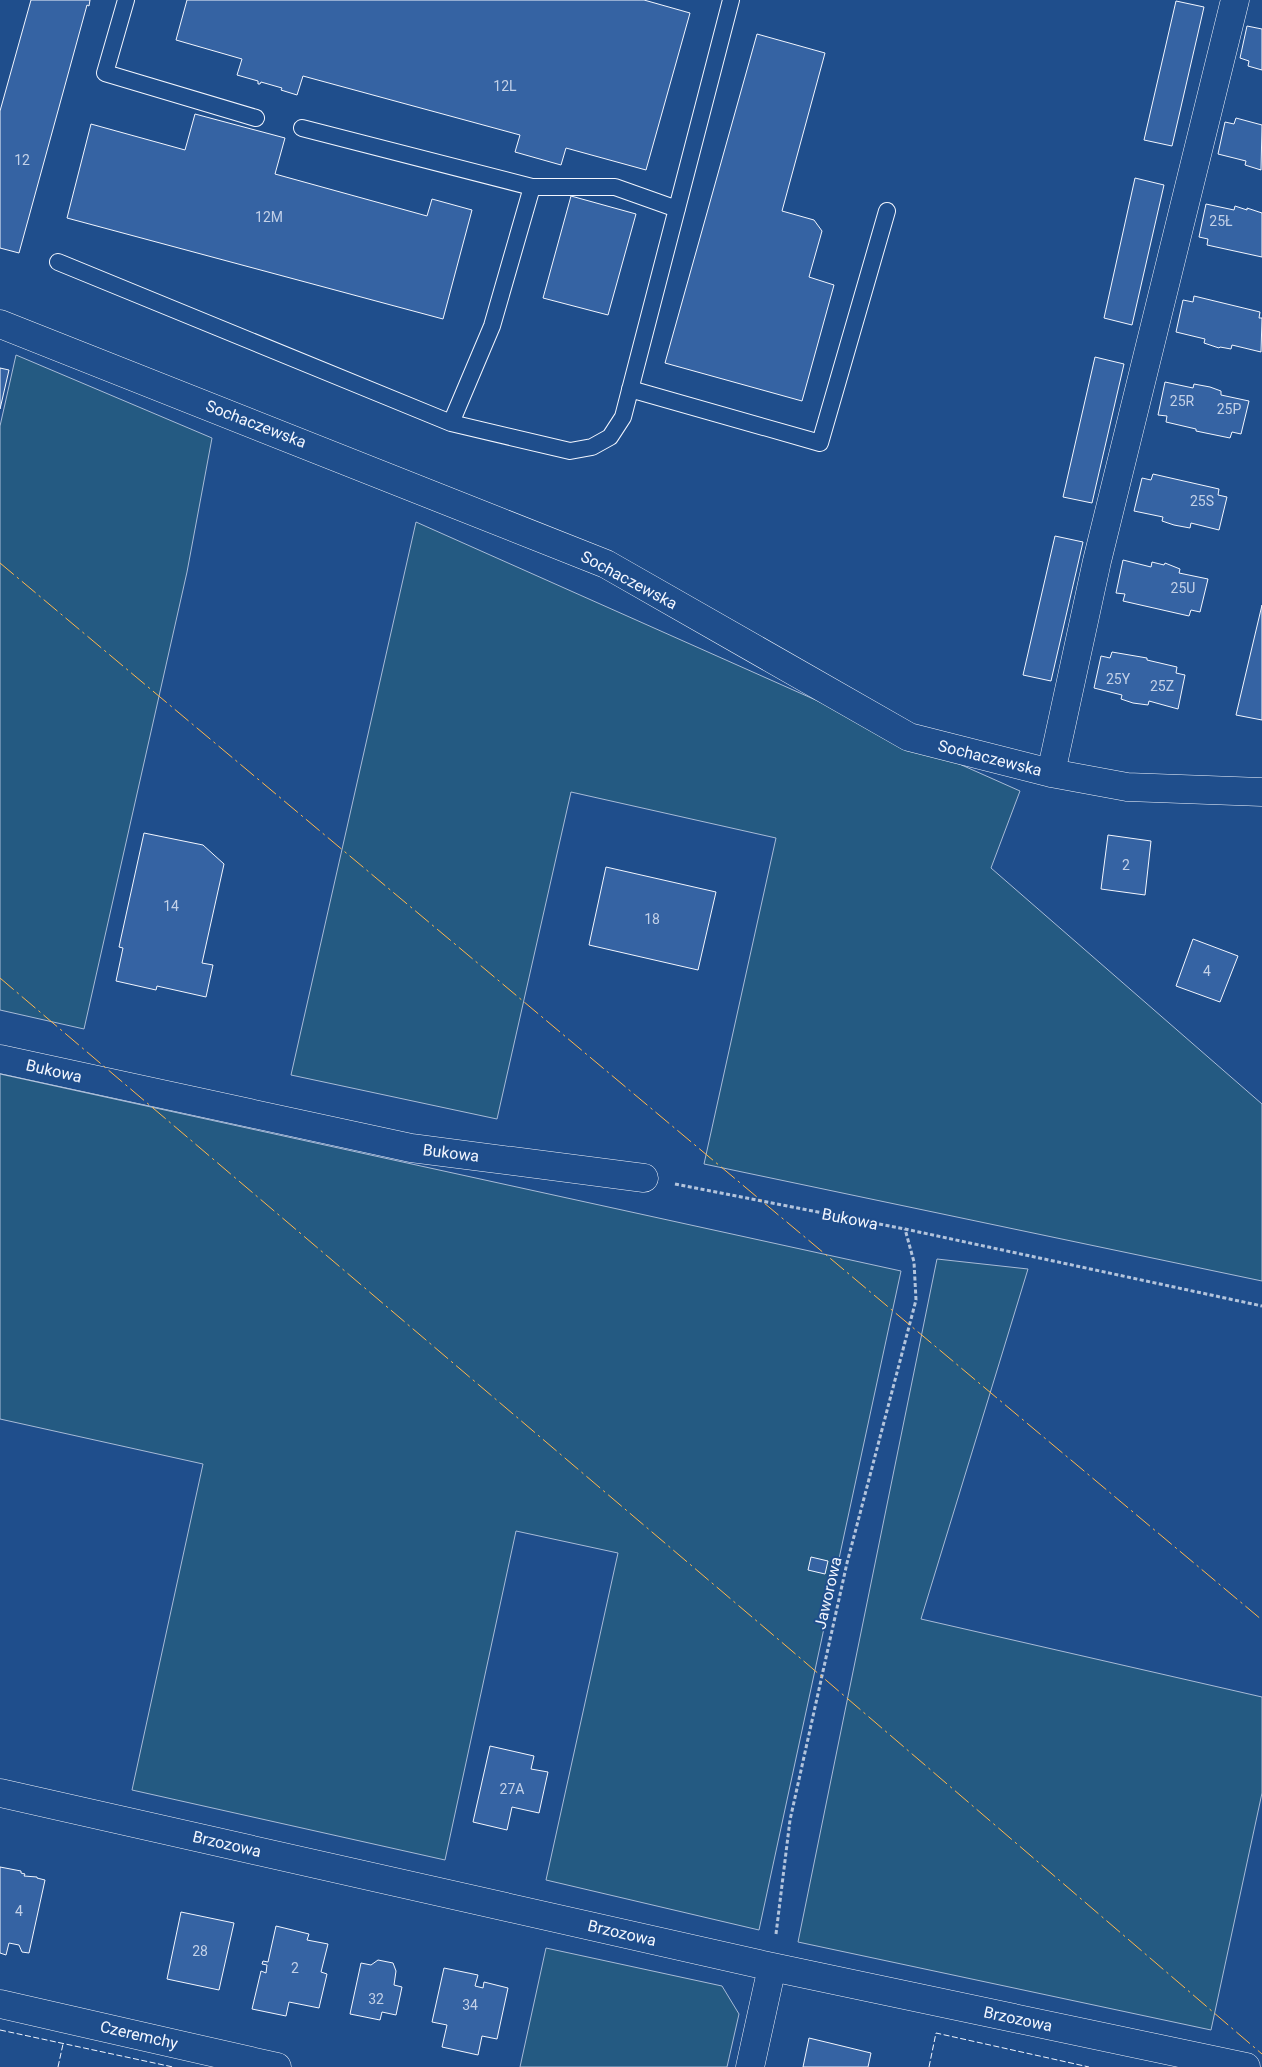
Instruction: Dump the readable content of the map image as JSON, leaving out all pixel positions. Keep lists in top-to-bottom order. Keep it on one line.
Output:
{"streets":{"street":["Sochaczewska","Bukowa","Brzozowa","Czeremchy"],"path":["Jaworowa"]},"crossings":[["Bukowa","Jaworowa"],["Jaworowa","Brzozowa"]],"house_numbers":["12L","12","12M","25Ł","25R","25P","25S","25U","25Y","25Z","2","14","18","4","27A","4","28","2","32","34"]}
